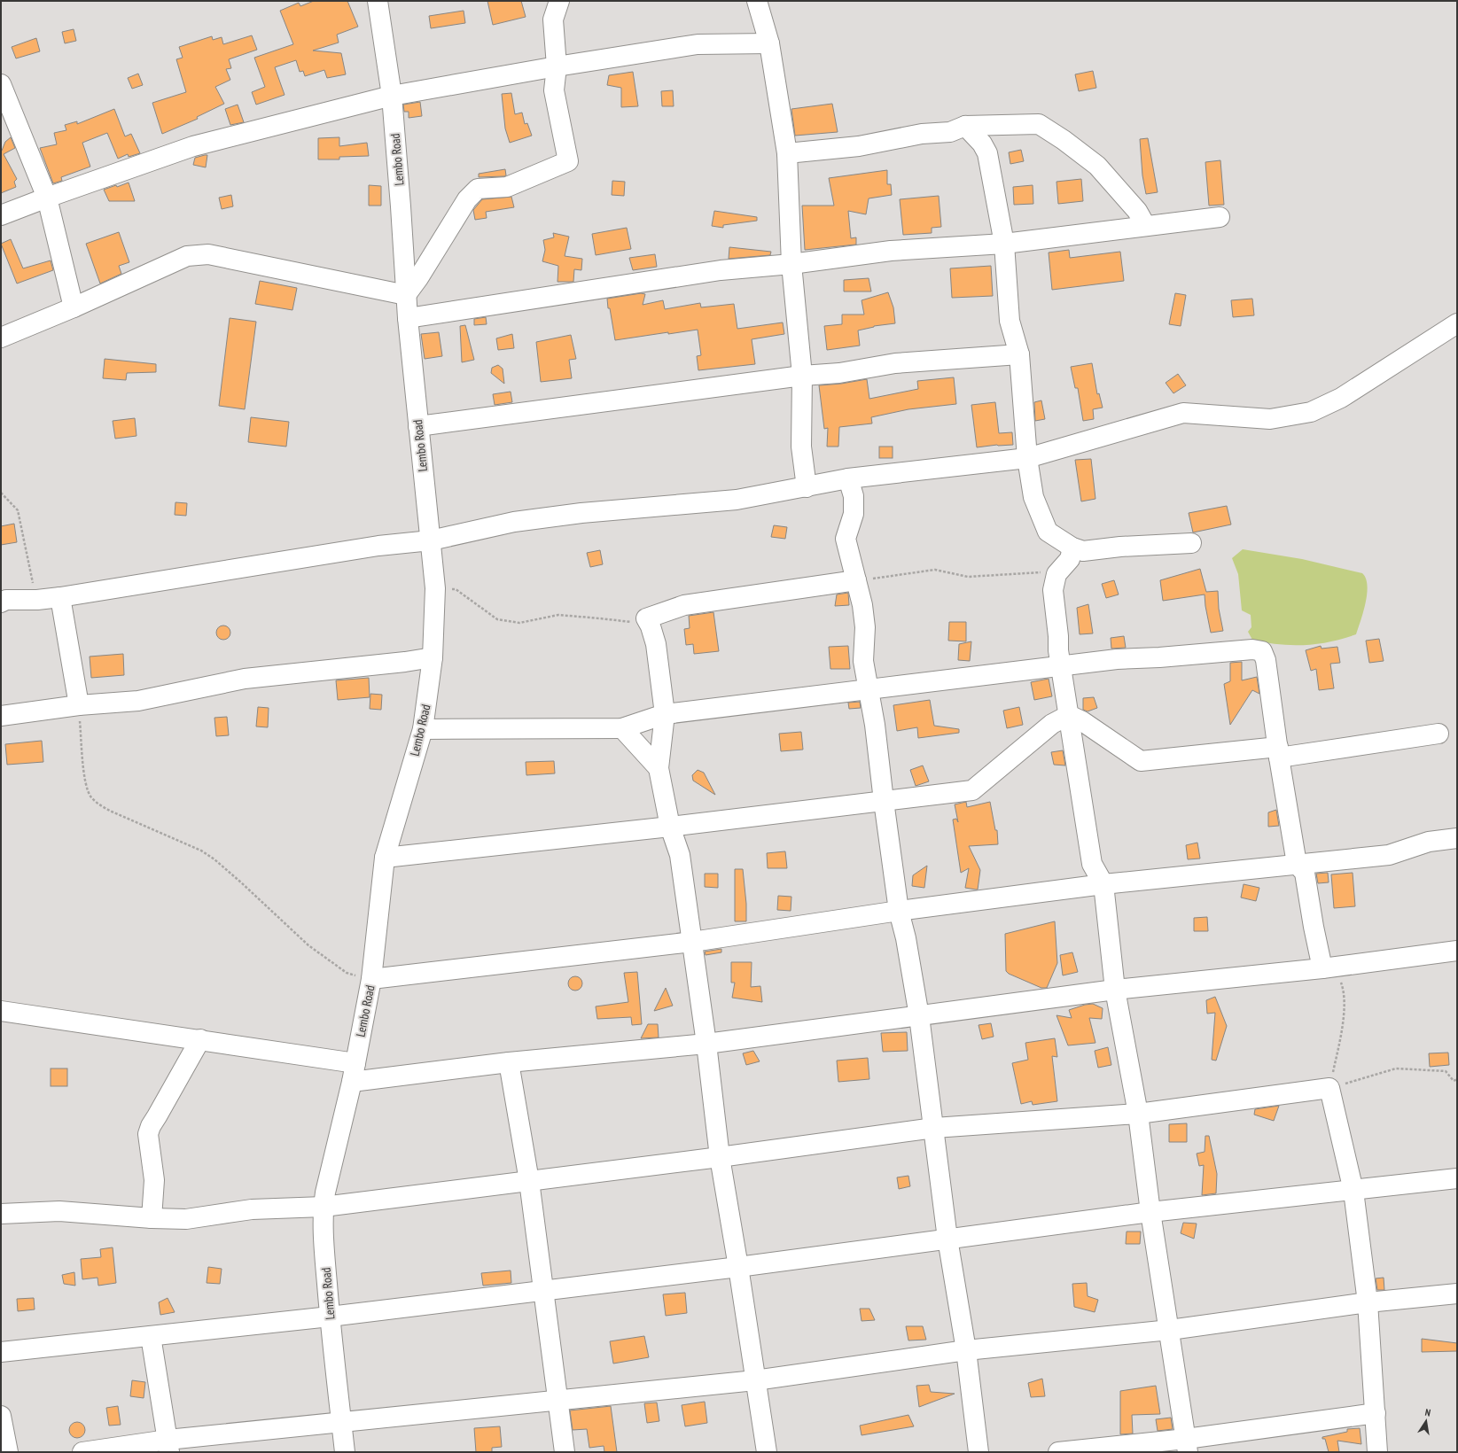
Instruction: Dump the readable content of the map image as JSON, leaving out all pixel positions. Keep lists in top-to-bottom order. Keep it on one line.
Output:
{"streets":{"street":["Lembo Road"]},"north":"top"}
